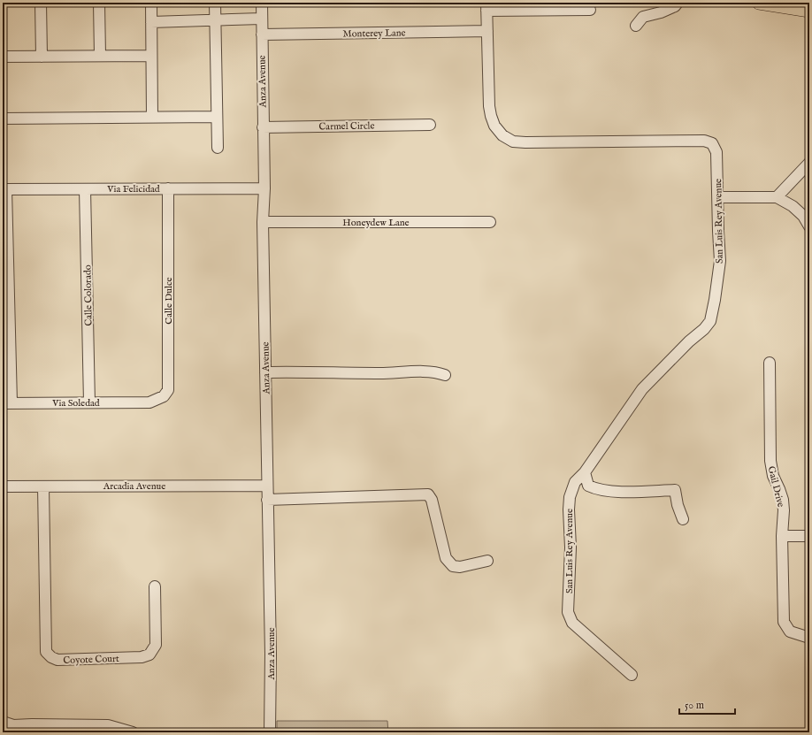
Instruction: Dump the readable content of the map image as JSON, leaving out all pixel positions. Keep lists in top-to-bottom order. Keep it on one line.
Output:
{"streets":{"street":["Monterey Lane","Anza Avenue","Carmel Circle","Via Felicidad","San Luis Rey Avenue","Honeydew Lane","Calle Colorado","Calle Dulce","Via Soledad","Arcadia Avenue","Gail Drive","Coyote Court"]},"crossings":[["Monterey Lane","Anza Avenue"],["Monterey Lane","San Luis Rey Avenue"],["Anza Avenue","Carmel Circle"],["Anza Avenue","Via Felicidad"],["Anza Avenue","Honeydew Lane"],["Anza Avenue","Arcadia Avenue"],["Via Felicidad","Calle Colorado"],["Via Felicidad","Calle Dulce"],["Calle Colorado","Via Soledad"],["Calle Dulce","Via Soledad"],["Arcadia Avenue","Coyote Court"]],"scale_bar":"50 m"}
